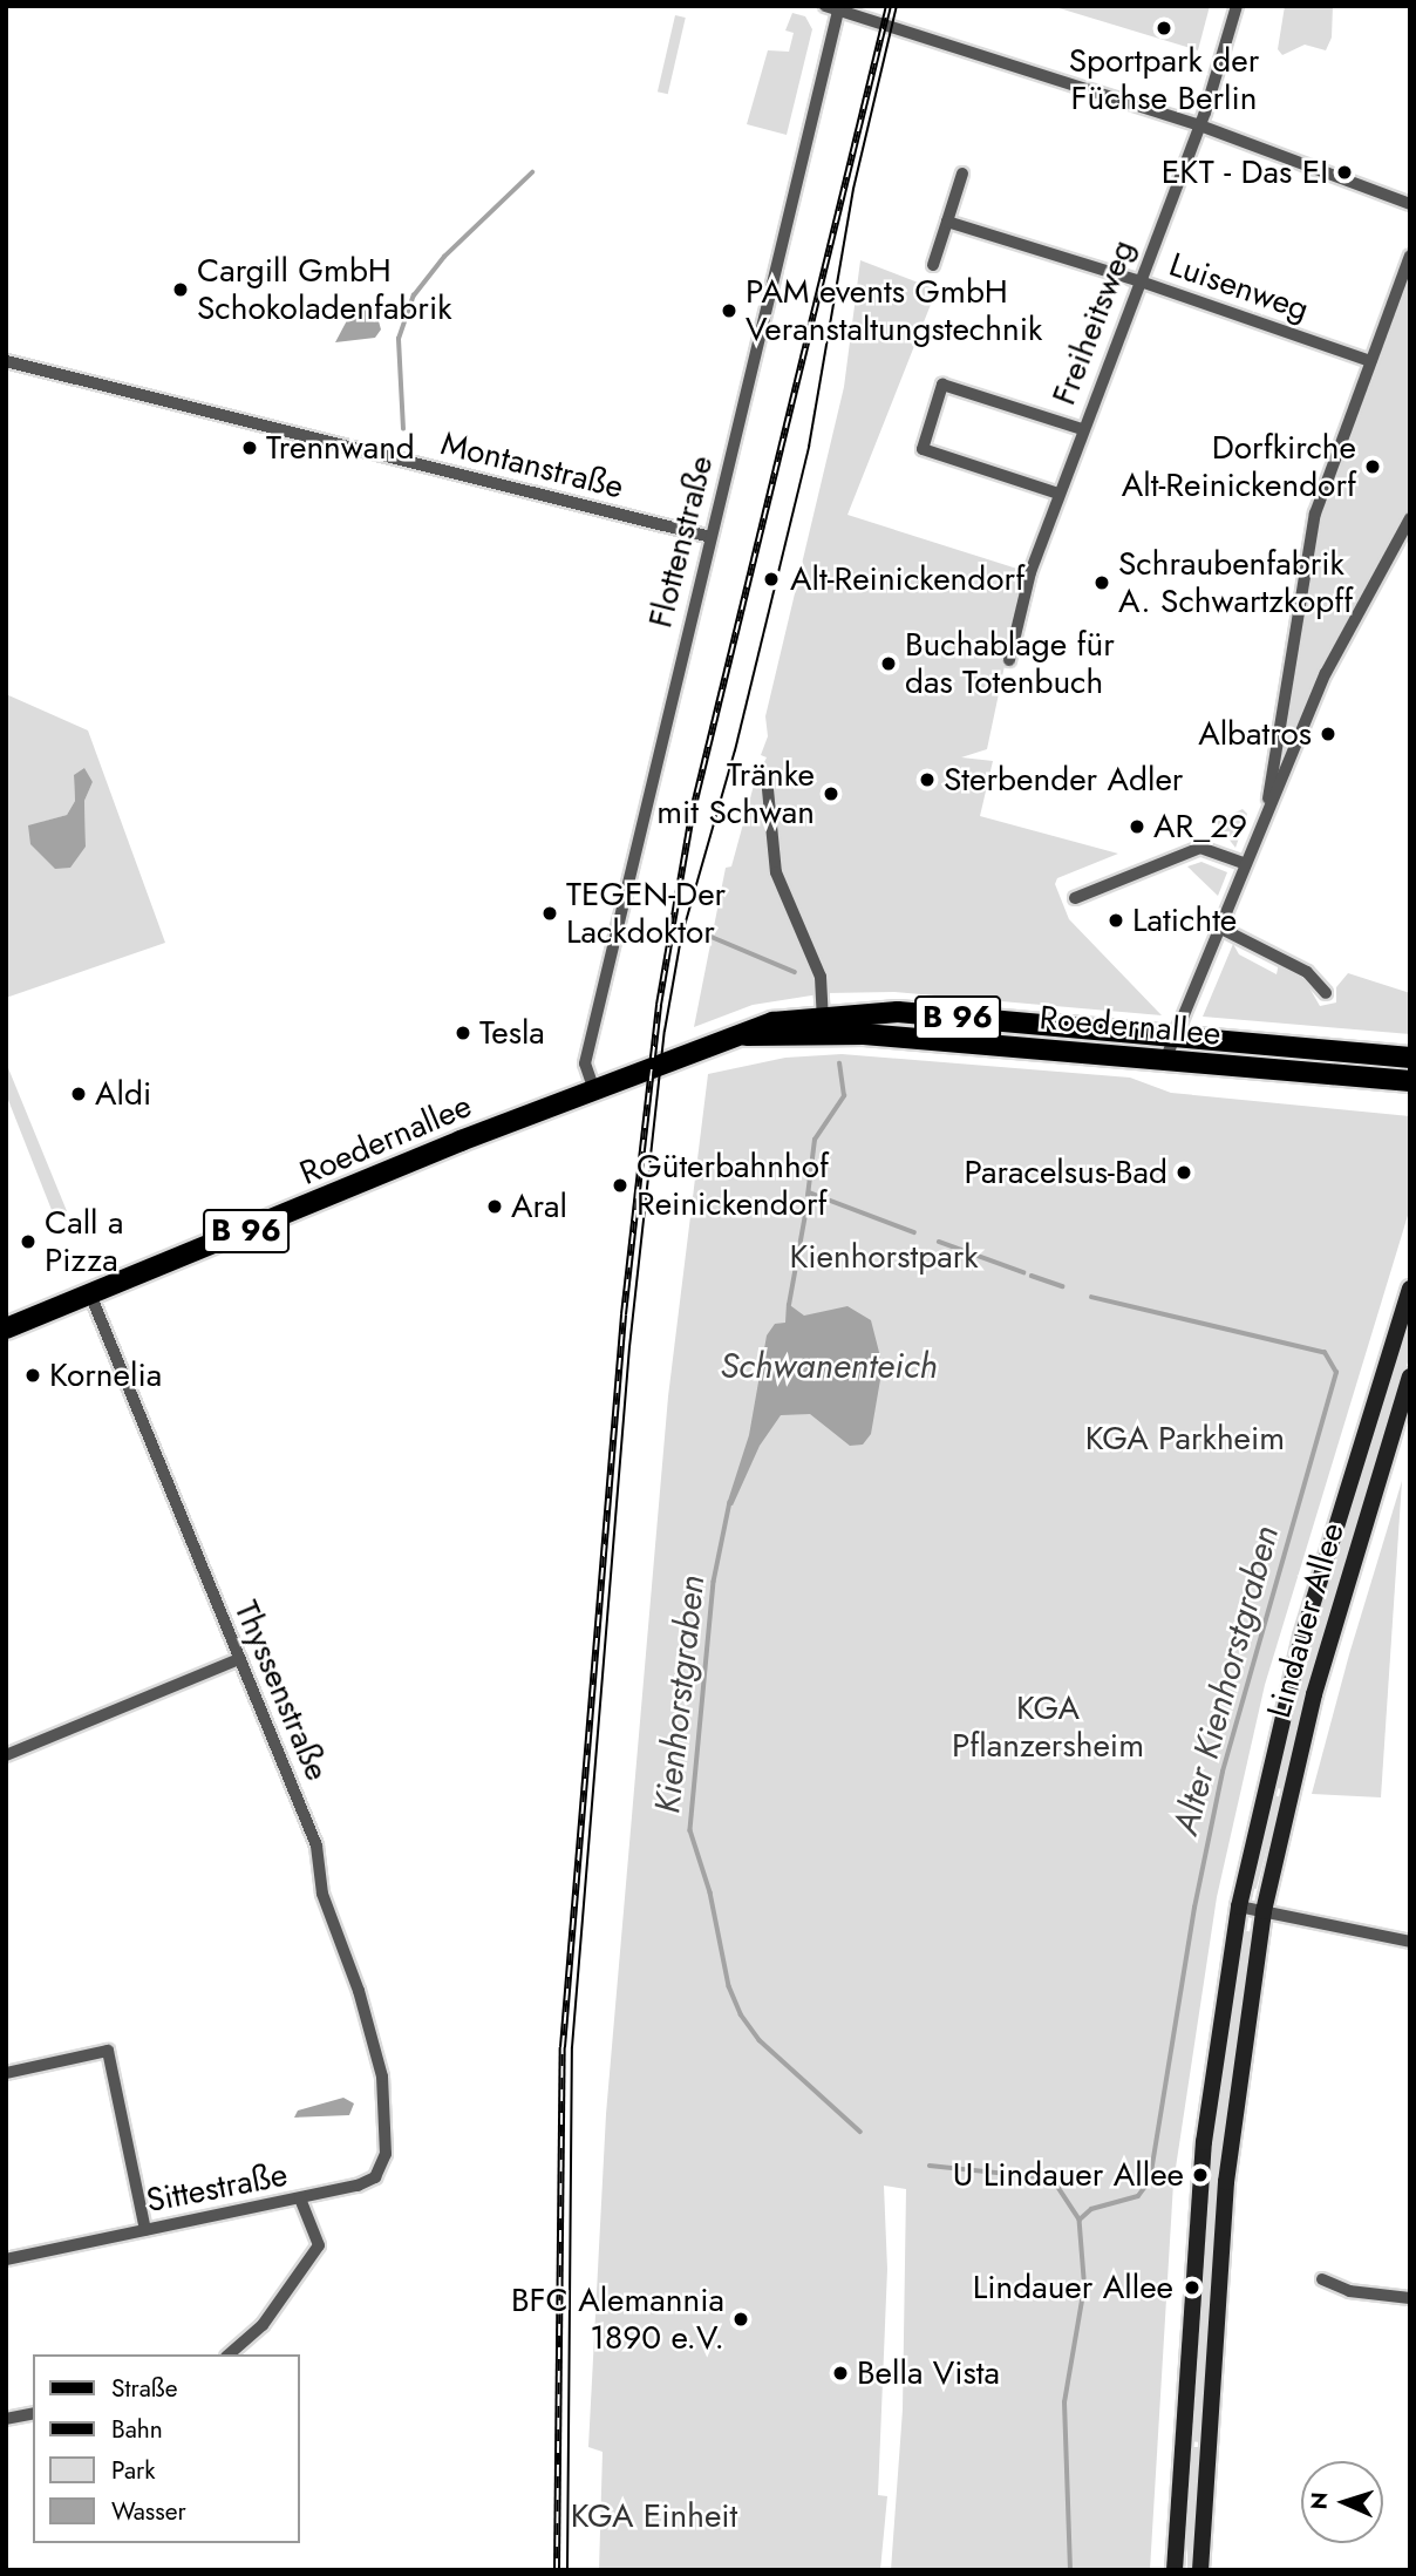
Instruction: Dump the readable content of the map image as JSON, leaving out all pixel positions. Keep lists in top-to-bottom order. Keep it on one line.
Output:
{"streets":{"main road":["B 96","Roedernallee","Lindauer Allee"],"street":["Luisenweg","Freiheitsweg","Montanstraße","Flottenstraße","Thyssenstraße","Sittestraße"]},"crossings":[["Luisenweg","Freiheitsweg"],["Montanstraße","Flottenstraße"],["Flottenstraße","Roedernallee"],["Roedernallee","Thyssenstraße"],["Thyssenstraße","Sittestraße"]],"water":["Schwanenteich","Alter Kienhorstgraben","Kienhorstgraben"],"parks":["Kienhorstpark","KGA Parkheim","KGA Pflanzersheim","KGA Einheit"],"places":["Sportpark der Füchse Berlin","EKT - Das EI","Cargill GmbH Schokoladenfabrik","PAM events GmbH Veranstaltungstechnik","Trennwand","Dorfkirche Alt-Reinickendorf","Alt-Reinickendorf","Schraubenfabrik A. Schwartzkopff","Buchablage für das Totenbuch","Albatros","Sterbender Adler","Tränke mit Schwan","AR_29","TEGEN-Der Lackdoktor","Latichte","Tesla","Aldi","Paracelsus-Bad","Güterbahnhof Reinickendorf","Aral","Call a Pizza","Kornelia","U Lindauer Allee","Lindauer Allee","BFC Alemannia 1890 e.V.","Bella Vista"],"legend":["Straße","Bahn","Park","Wasser"],"north":"left"}
